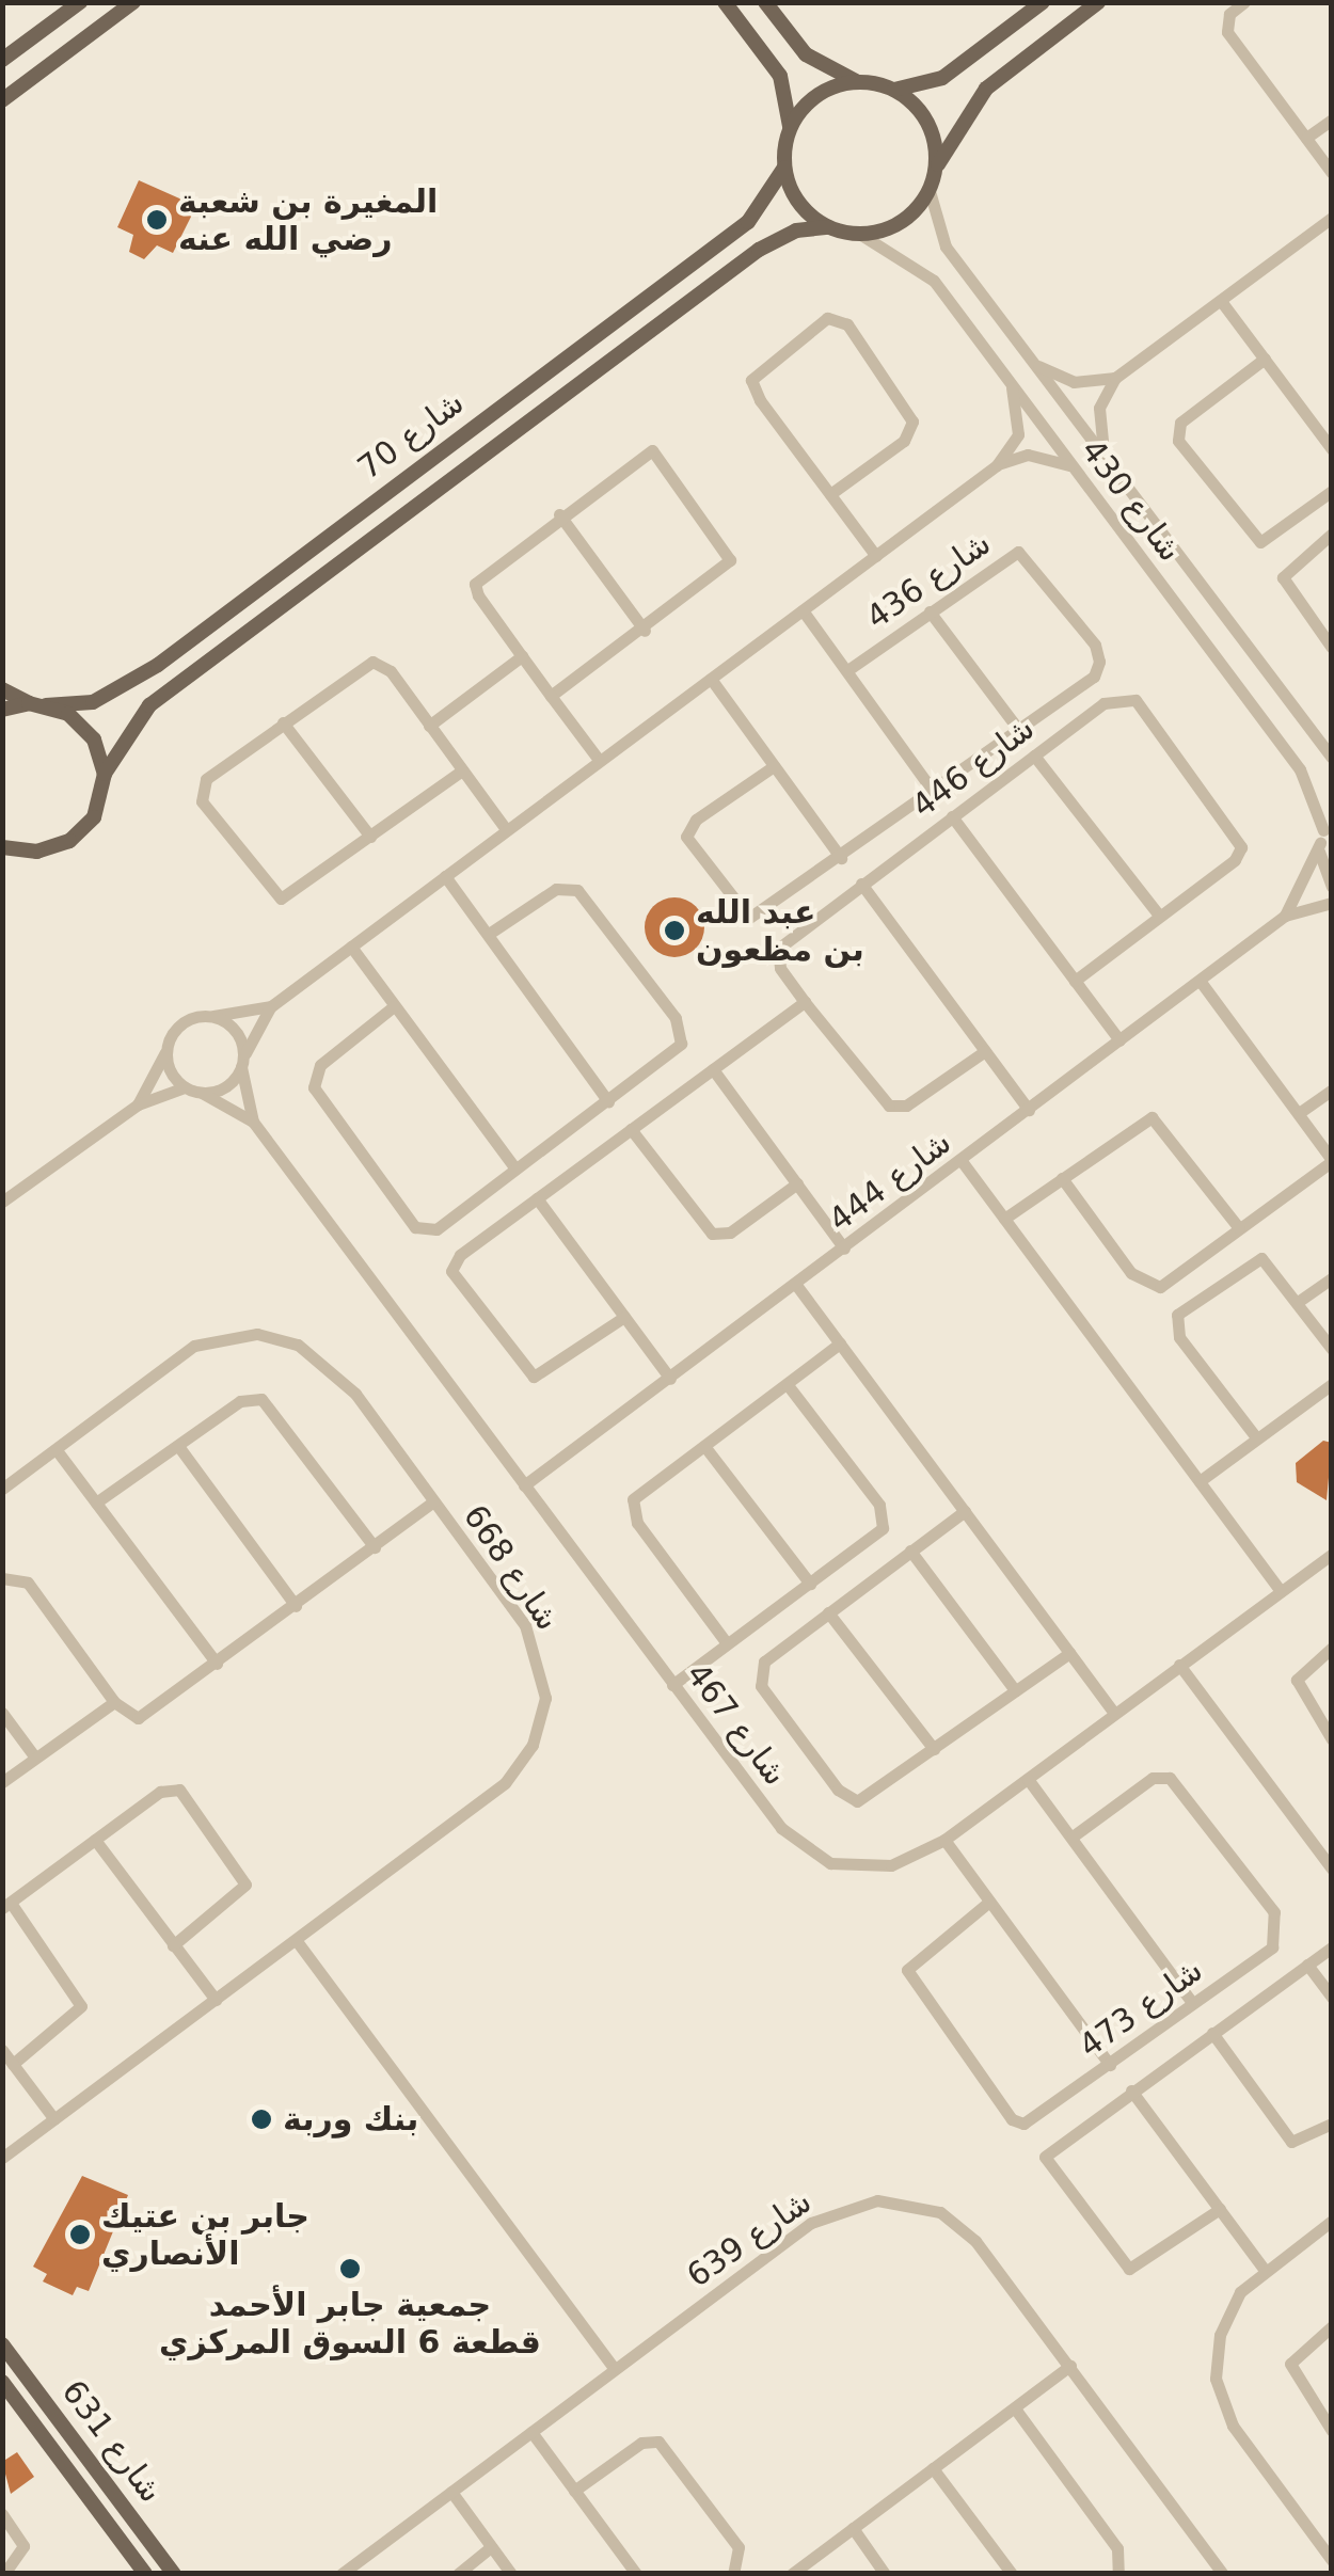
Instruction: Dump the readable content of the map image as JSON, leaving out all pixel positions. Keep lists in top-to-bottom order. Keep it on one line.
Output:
{"streets":{"main road":["شارع 70","شارع 631"],"street":["شارع 430","شارع 436","شارع 446","شارع 444","شارع 668","شارع 467","شارع 473","شارع 639"]},"crossings":[["شارع 70","شارع 430"],["شارع 430","شارع 444"],["شارع 444","شارع 467"]],"places":["المغيرة بن شعبة رضي الله عنه","عبد الله بن مظعون","بنك وربة","جابر بن عتيك الأنصاري","جمعية جابر الأحمد قطعة 6 السوق المركزي"]}
